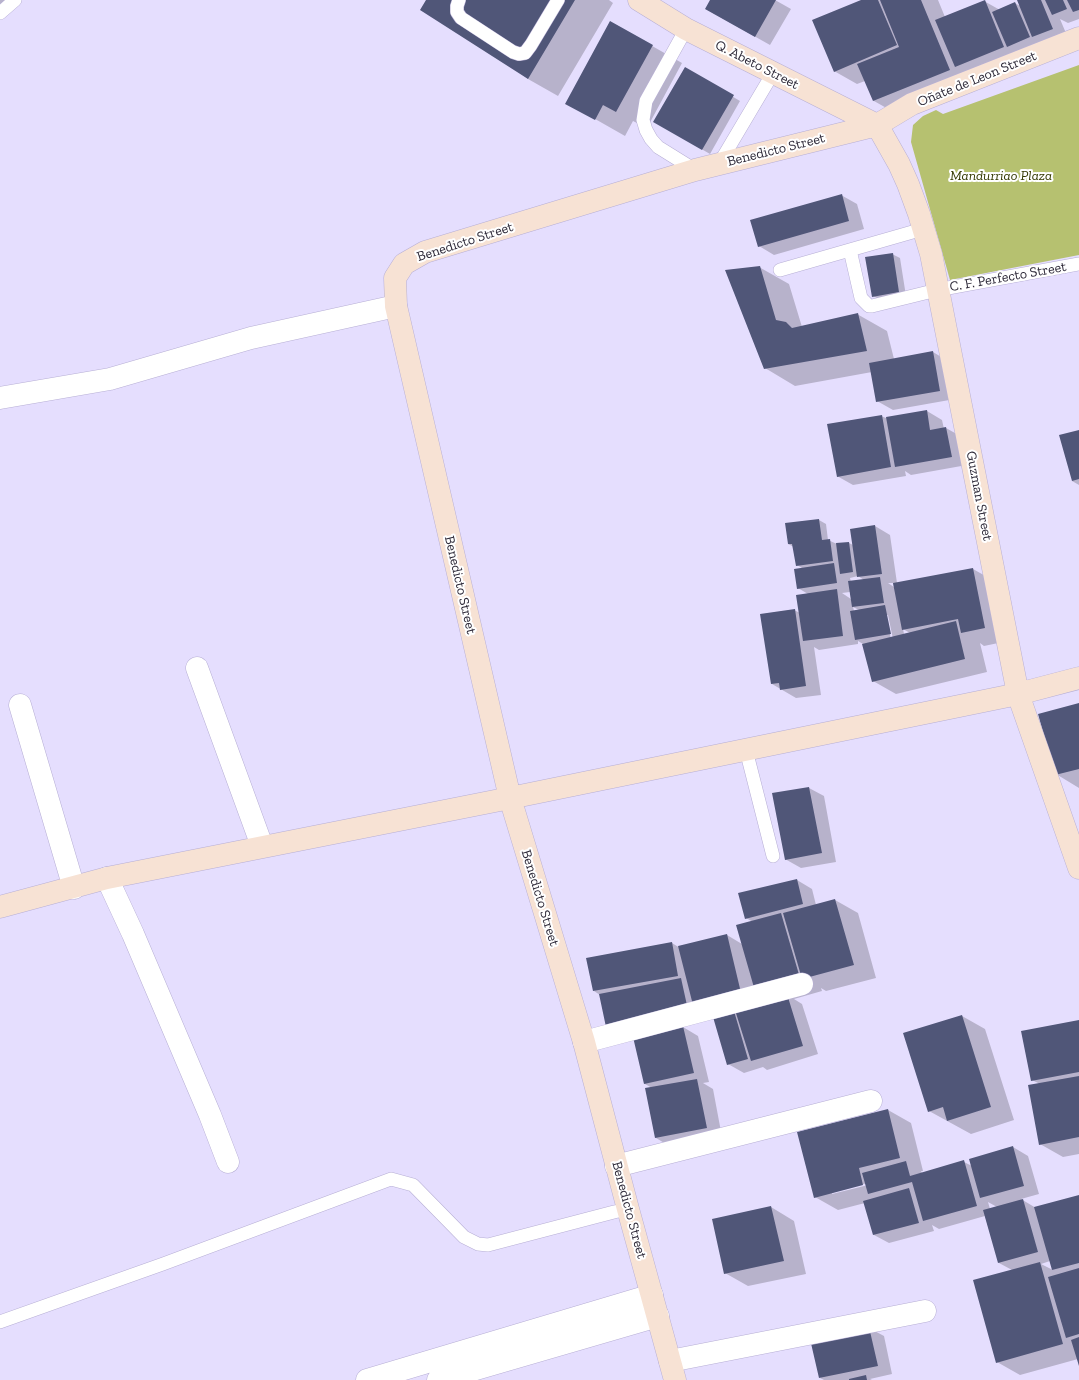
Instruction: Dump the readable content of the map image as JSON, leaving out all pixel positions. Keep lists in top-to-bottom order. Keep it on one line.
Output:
{"streets":{"street":["Q. Abeto Street","Oñate de Leon Street","Benedicto Street","Guzman Street"],"lane":["C. F. Perfecto Street"]},"crossings":[["Q. Abeto Street","Oñate de Leon Street"],["Q. Abeto Street","Benedicto Street"],["Q. Abeto Street","Guzman Street"],["Oñate de Leon Street","Benedicto Street"],["Oñate de Leon Street","Guzman Street"],["Benedicto Street","Guzman Street"],["C. F. Perfecto Street","Guzman Street"]],"parks":["Mandurriao Plaza"]}
